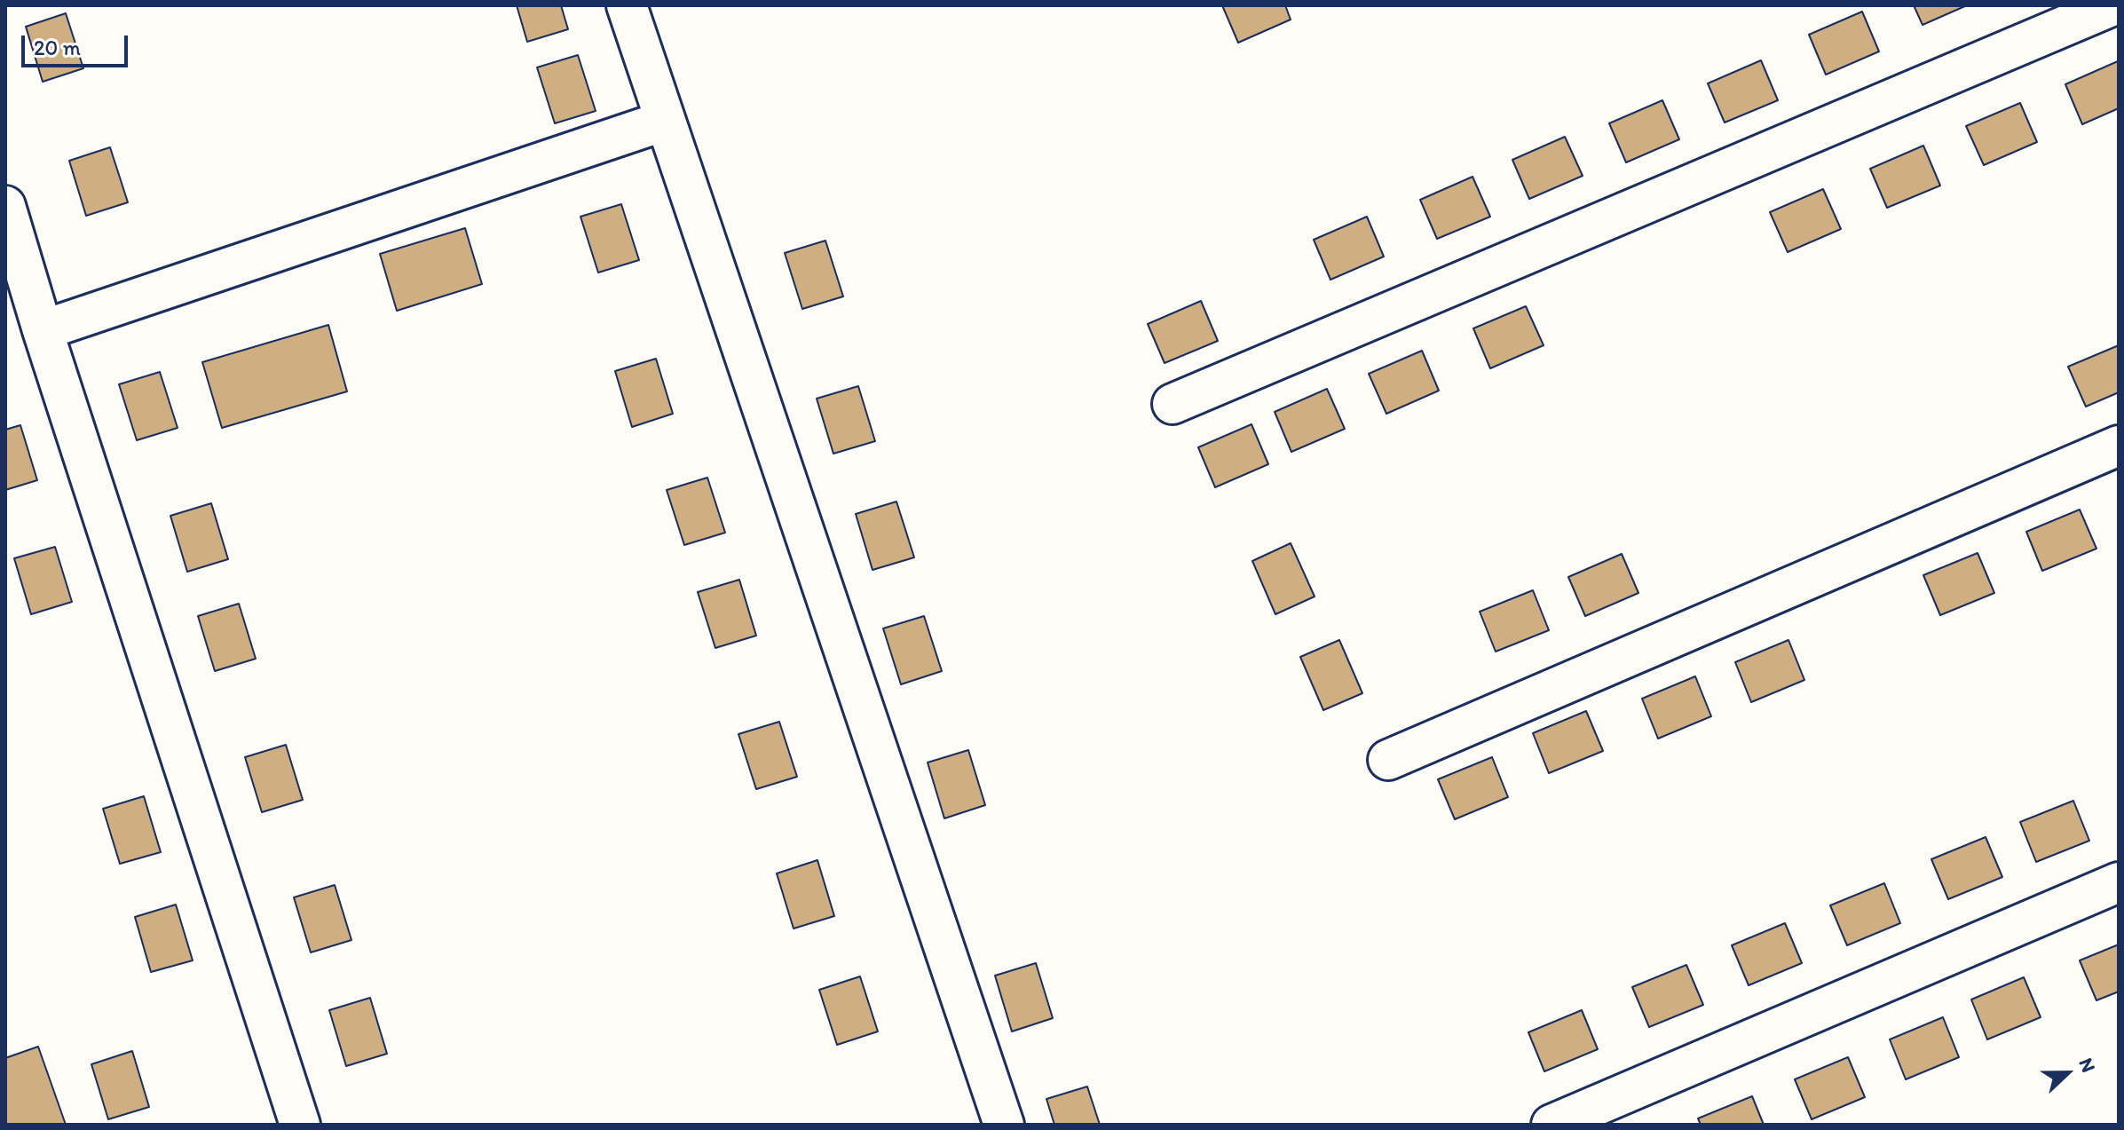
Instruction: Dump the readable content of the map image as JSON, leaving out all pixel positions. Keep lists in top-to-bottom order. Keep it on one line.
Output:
{"scale_bar":"20 m","north":"right"}
